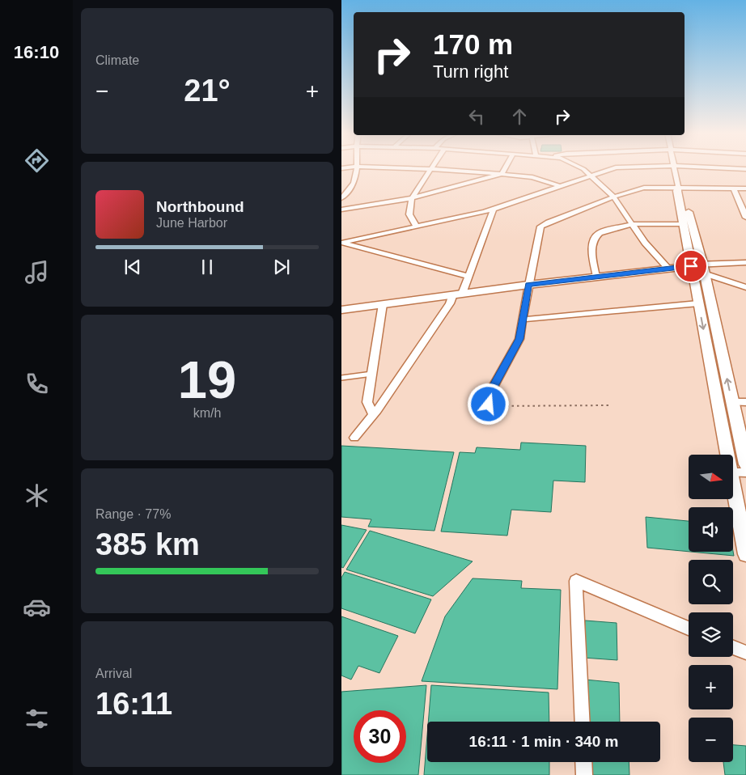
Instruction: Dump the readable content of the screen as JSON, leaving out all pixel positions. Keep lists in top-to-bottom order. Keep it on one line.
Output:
{"north":"right","page":{"tabs":"16:10","tile":["Climate",["19","km/h"],["Range · 77%","385 km"],["Arrival","16:11"]],"turn":["170 m","Turn right"],"heat":["−","21°","+"],"song":["Northbound","June Harbor"],"map_buttons":["+","−"],"limit":"30","trip":"16:11 · 1 min · 340 m"}}
